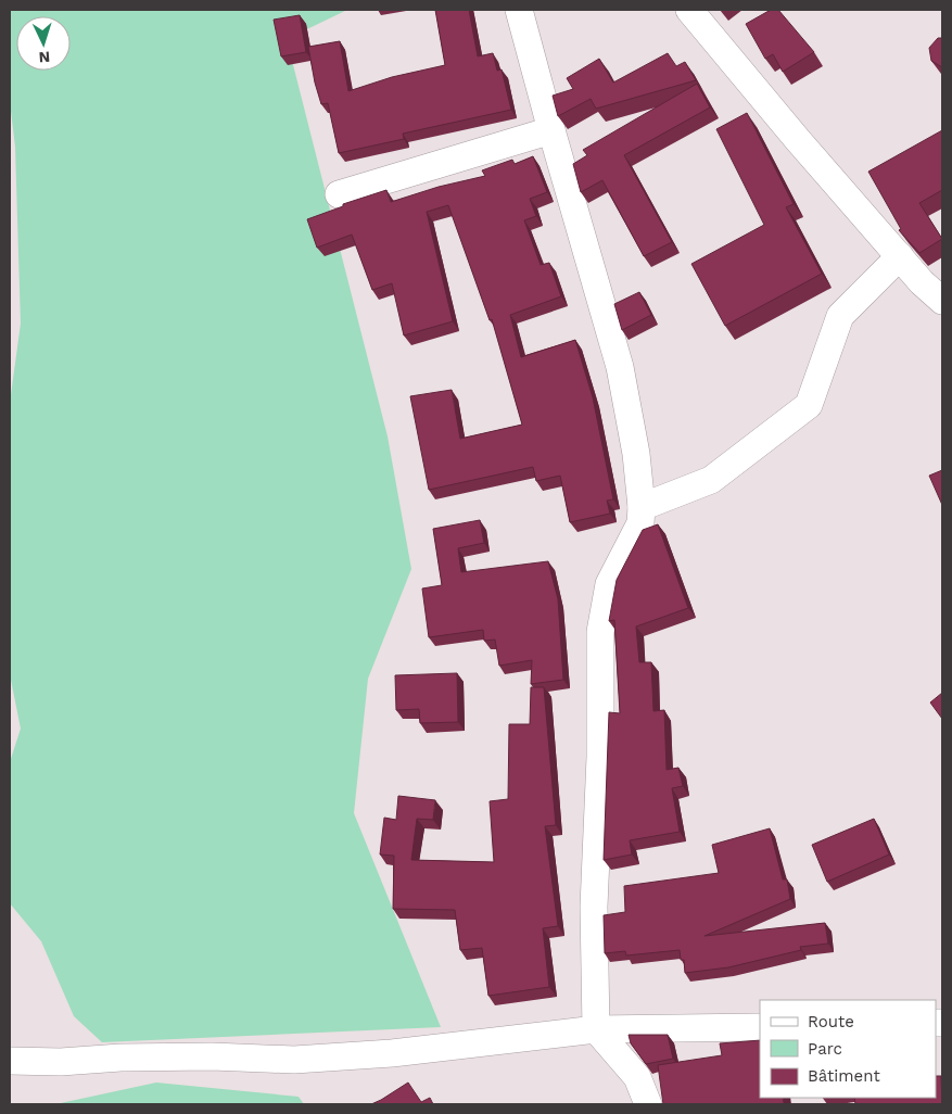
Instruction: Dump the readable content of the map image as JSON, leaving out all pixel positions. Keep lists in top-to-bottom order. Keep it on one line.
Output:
{"legend":["Route","Parc","Bâtiment"],"north":"bottom"}
